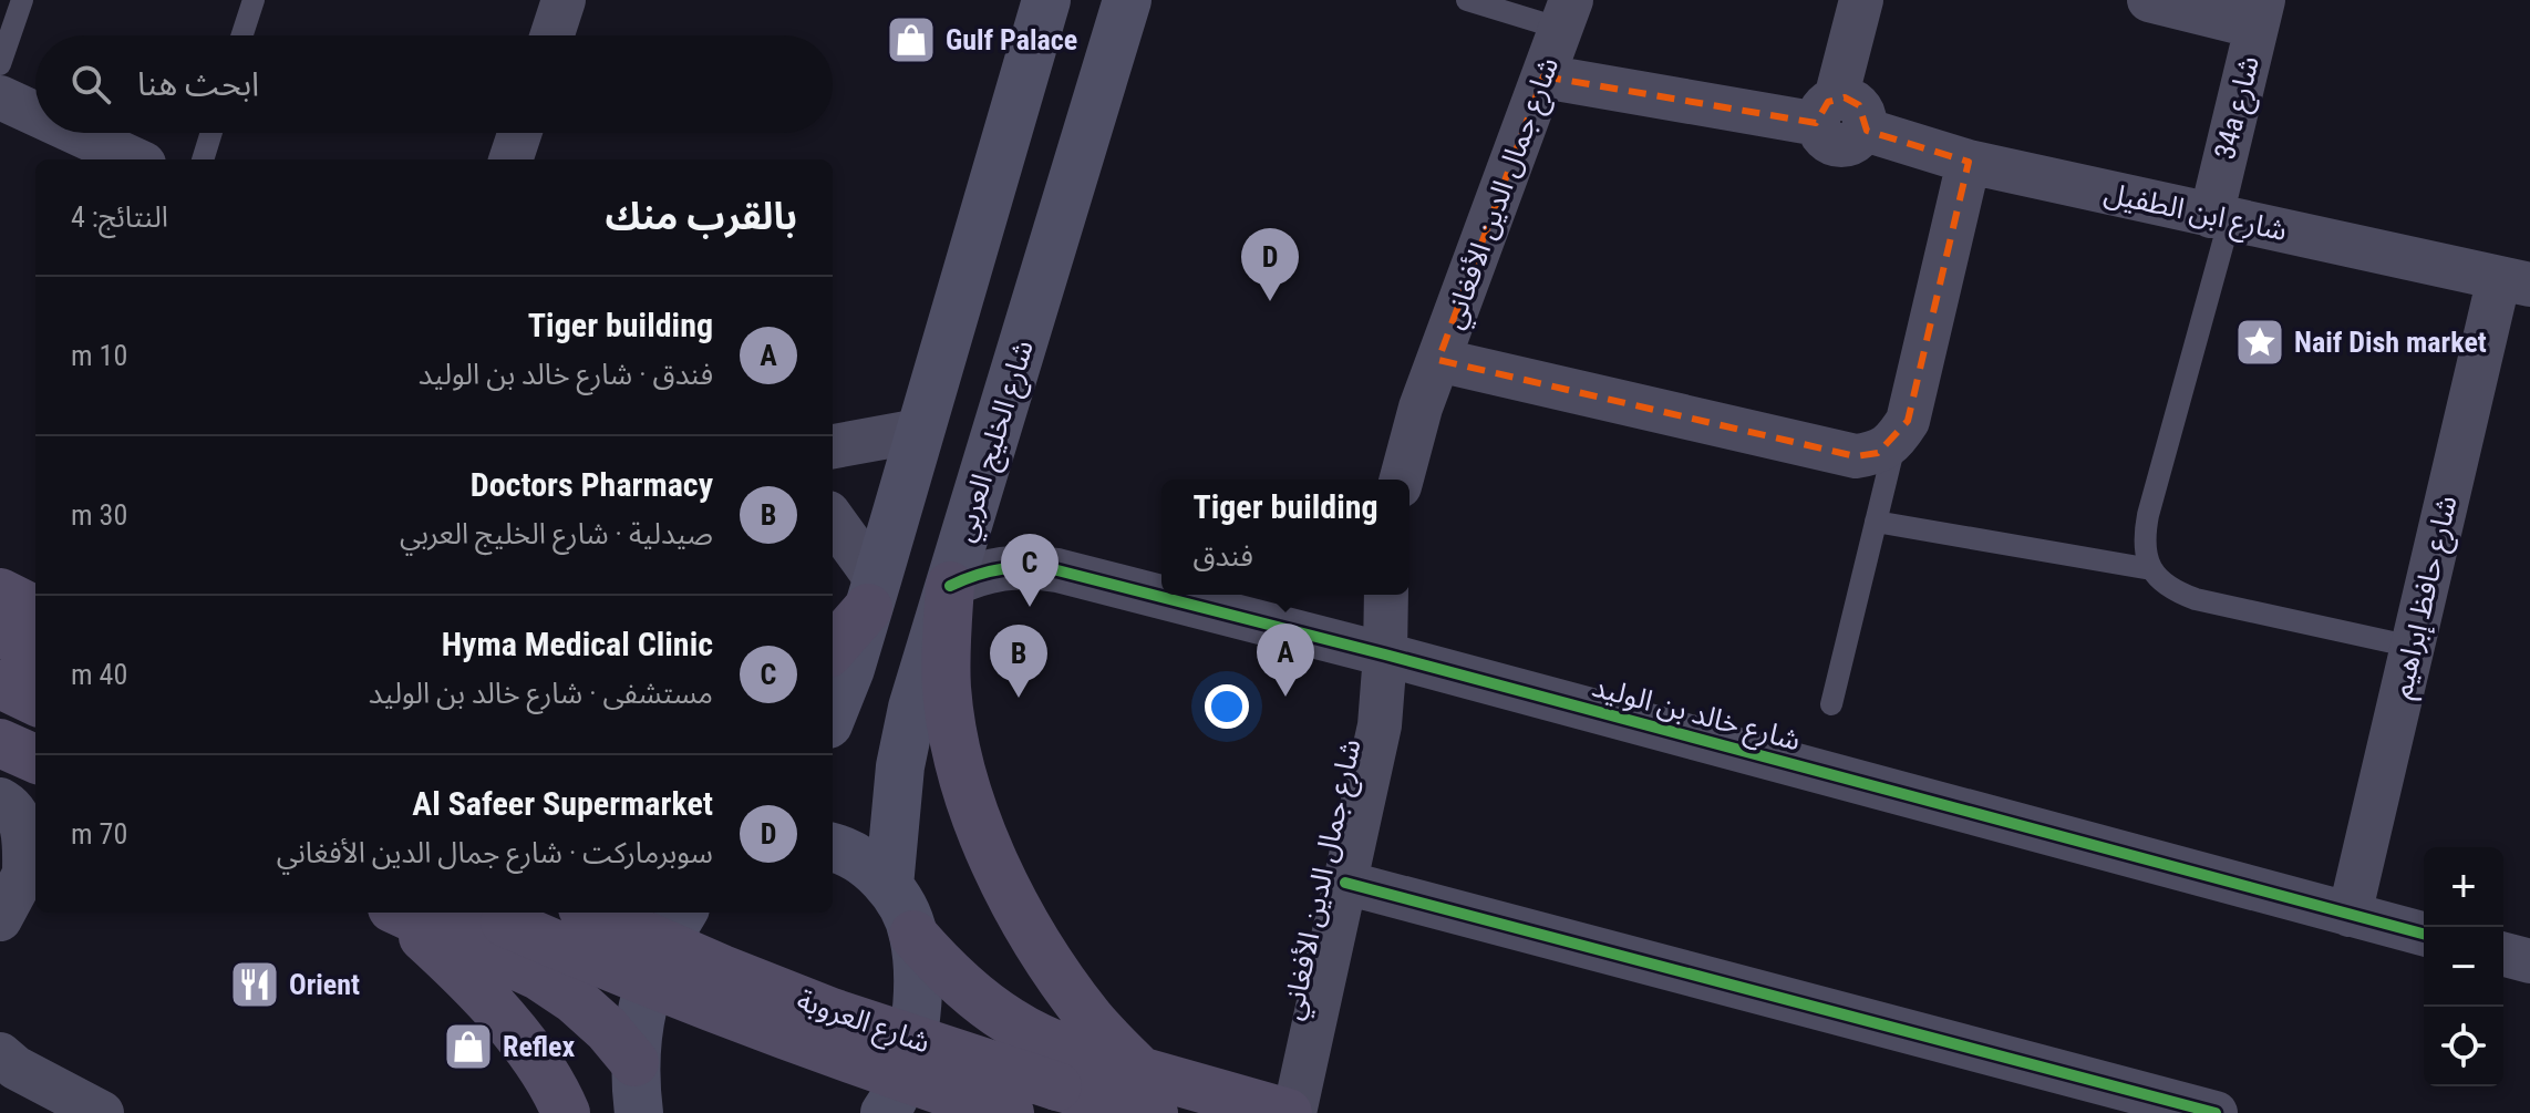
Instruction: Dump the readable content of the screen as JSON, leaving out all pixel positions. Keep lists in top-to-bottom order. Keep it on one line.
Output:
{"streets":{"main road":["شارع الخليج العربي","شارع العروبة"],"street":["34a شارع","شارع جمال الدين الأفغاني","شارع ابن الطفيل","شارع حافظ إبراهيم","شارع خالد بن الوليد"]},"crossings":[["34a شارع","شارع ابن الطفيل"],["شارع جمال الدين الأفغاني","شارع ابن الطفيل"],["شارع جمال الدين الأفغاني","شارع خالد بن الوليد"],["شارع ابن الطفيل","شارع حافظ إبراهيم"],["شارع الخليج العربي","شارع خالد بن الوليد"],["شارع حافظ إبراهيم","شارع خالد بن الوليد"]],"places":{"shop":["Gulf Palace","Reflex"],"place":["Naif Dish market"],"restaurant":["Orient"]},"page":{"search":"ابحث هنا","heading":["بالقرب منك","النتائج: 4"],"pins":["D","C","A","B"],"list":[{"mark":"A","name":"Tiger building","note":"فندق · شارع خالد بن الوليد","value":"10 m"},{"mark":"B","name":"Doctors Pharmacy","note":"صيدلية · شارع الخليج العربي","value":"30 m"},{"mark":"C","name":"Hyma Medical Clinic","note":"مستشفى · شارع خالد بن الوليد","value":"40 m"},{"mark":"D","name":"Al Safeer Supermarket","note":"سوبرماركت · شارع جمال الدين الأفغاني","value":"70 m"}],"popup":["Tiger building","فندق"],"map_buttons":["+","−"]}}
